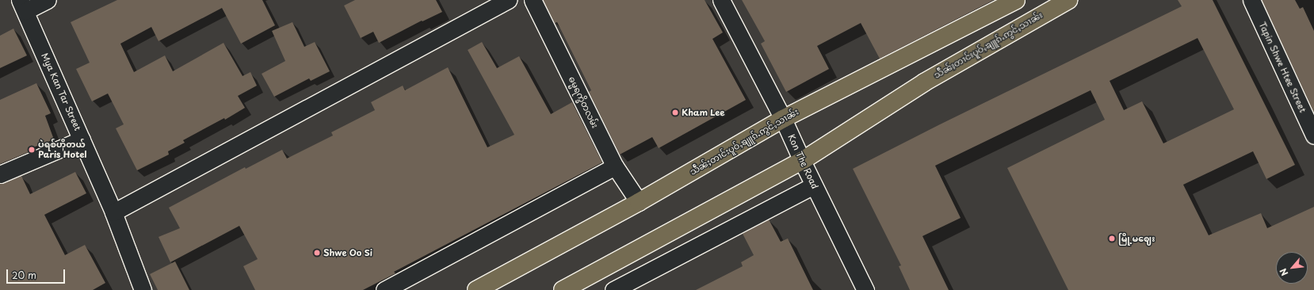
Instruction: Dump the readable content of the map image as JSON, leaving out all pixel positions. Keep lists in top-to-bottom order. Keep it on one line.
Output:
{"streets":{"highway":["သဵႅၼ်ႈတၢင်းပူဝ်ႇၶျူၵ်ႉဢွင်ႇသၢၼ်း"],"street":["Tapin Shwe Htee Street","Mya Kan Tar Street","ဓမ္မရက္ခိတလမ်း","Kon The Road"]},"crossings":[["သဵႅၼ်ႈတၢင်းပူဝ်ႇၶျူၵ်ႉဢွင်ႇသၢၼ်း","ဓမ္မရက္ခိတလမ်း"],["သဵႅၼ်ႈတၢင်းပူဝ်ႇၶျူၵ်ႉဢွင်ႇသၢၼ်း","Kon The Road"]],"places":["Kham Lee","ပဲရစ်ဟိုတယ် Paris Hotel","မြို့မဈေး","Shwe Oo Si"],"scale_bar":"20 m","north":"bottom left"}
